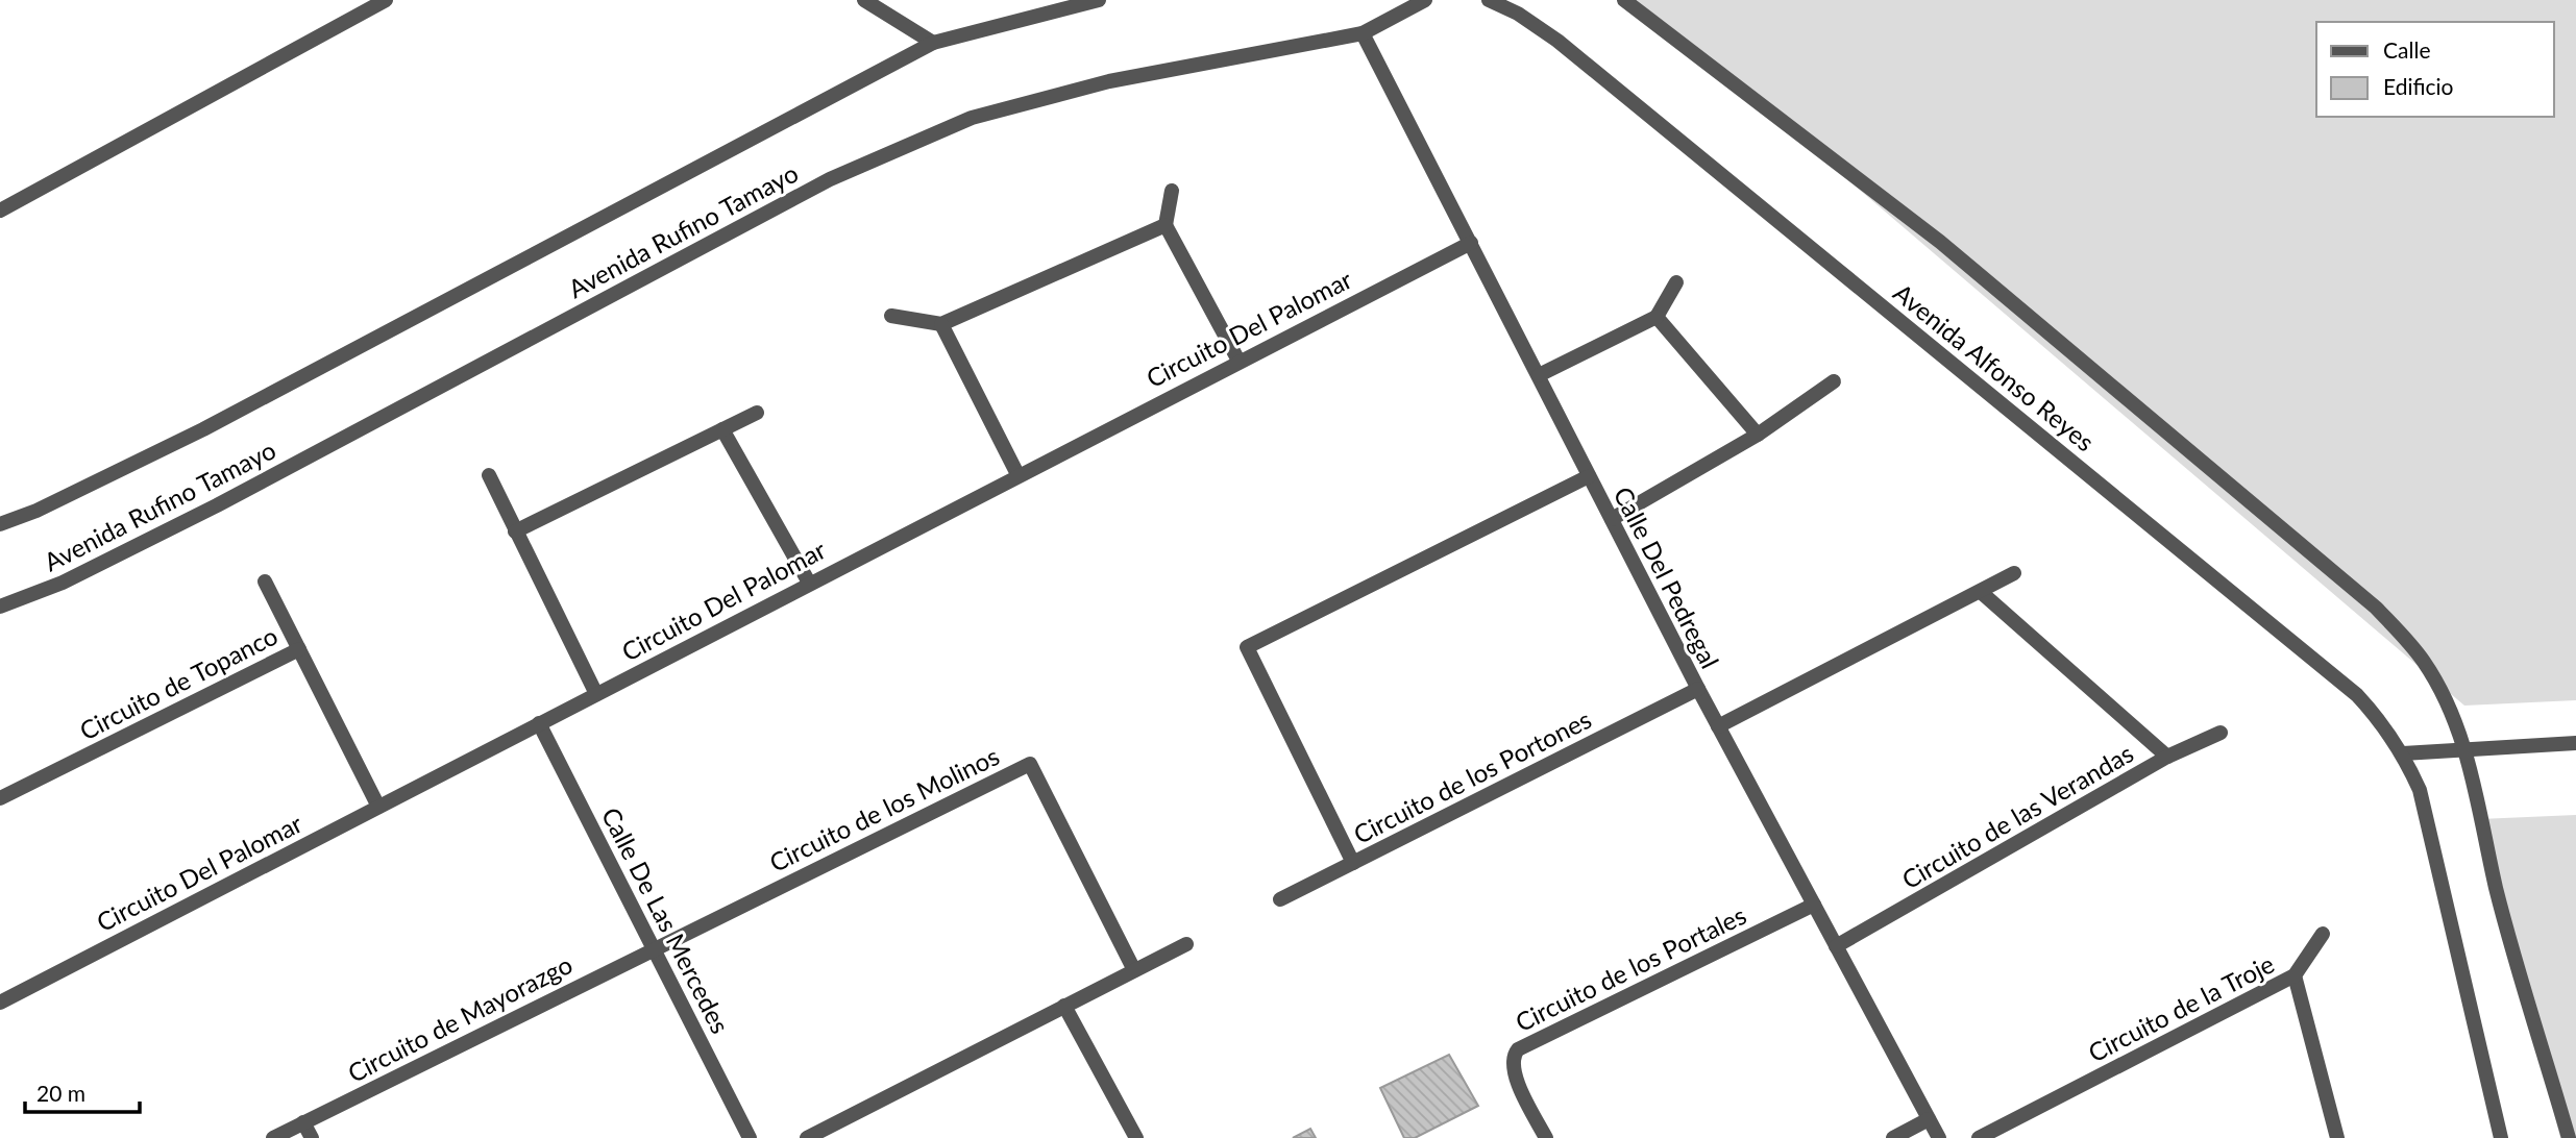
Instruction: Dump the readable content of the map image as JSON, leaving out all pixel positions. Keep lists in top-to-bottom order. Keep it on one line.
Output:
{"streets":{"street":["Avenida Rufino Tamayo","Circuito Del Palomar","Avenida Alfonso Reyes","Calle Del Pedregal","Circuito de Topanco","Circuito de los Portones","Circuito de los Molinos","Circuito de las Verandas","Calle De Las Mercedes","Circuito de los Portales","Circuito de la Troje","Circuito de Mayorazgo"]},"crossings":[["Avenida Rufino Tamayo","Calle Del Pedregal"],["Circuito Del Palomar","Calle Del Pedregal"],["Circuito Del Palomar","Circuito de Topanco"],["Circuito Del Palomar","Calle De Las Mercedes"],["Calle Del Pedregal","Circuito de los Portones"],["Calle Del Pedregal","Circuito de las Verandas"],["Calle Del Pedregal","Circuito de los Portales"],["Circuito de los Molinos","Calle De Las Mercedes"],["Circuito de los Molinos","Circuito de Mayorazgo"],["Calle De Las Mercedes","Circuito de Mayorazgo"]],"legend":["Calle","Edificio"],"scale_bar":"20 m"}
